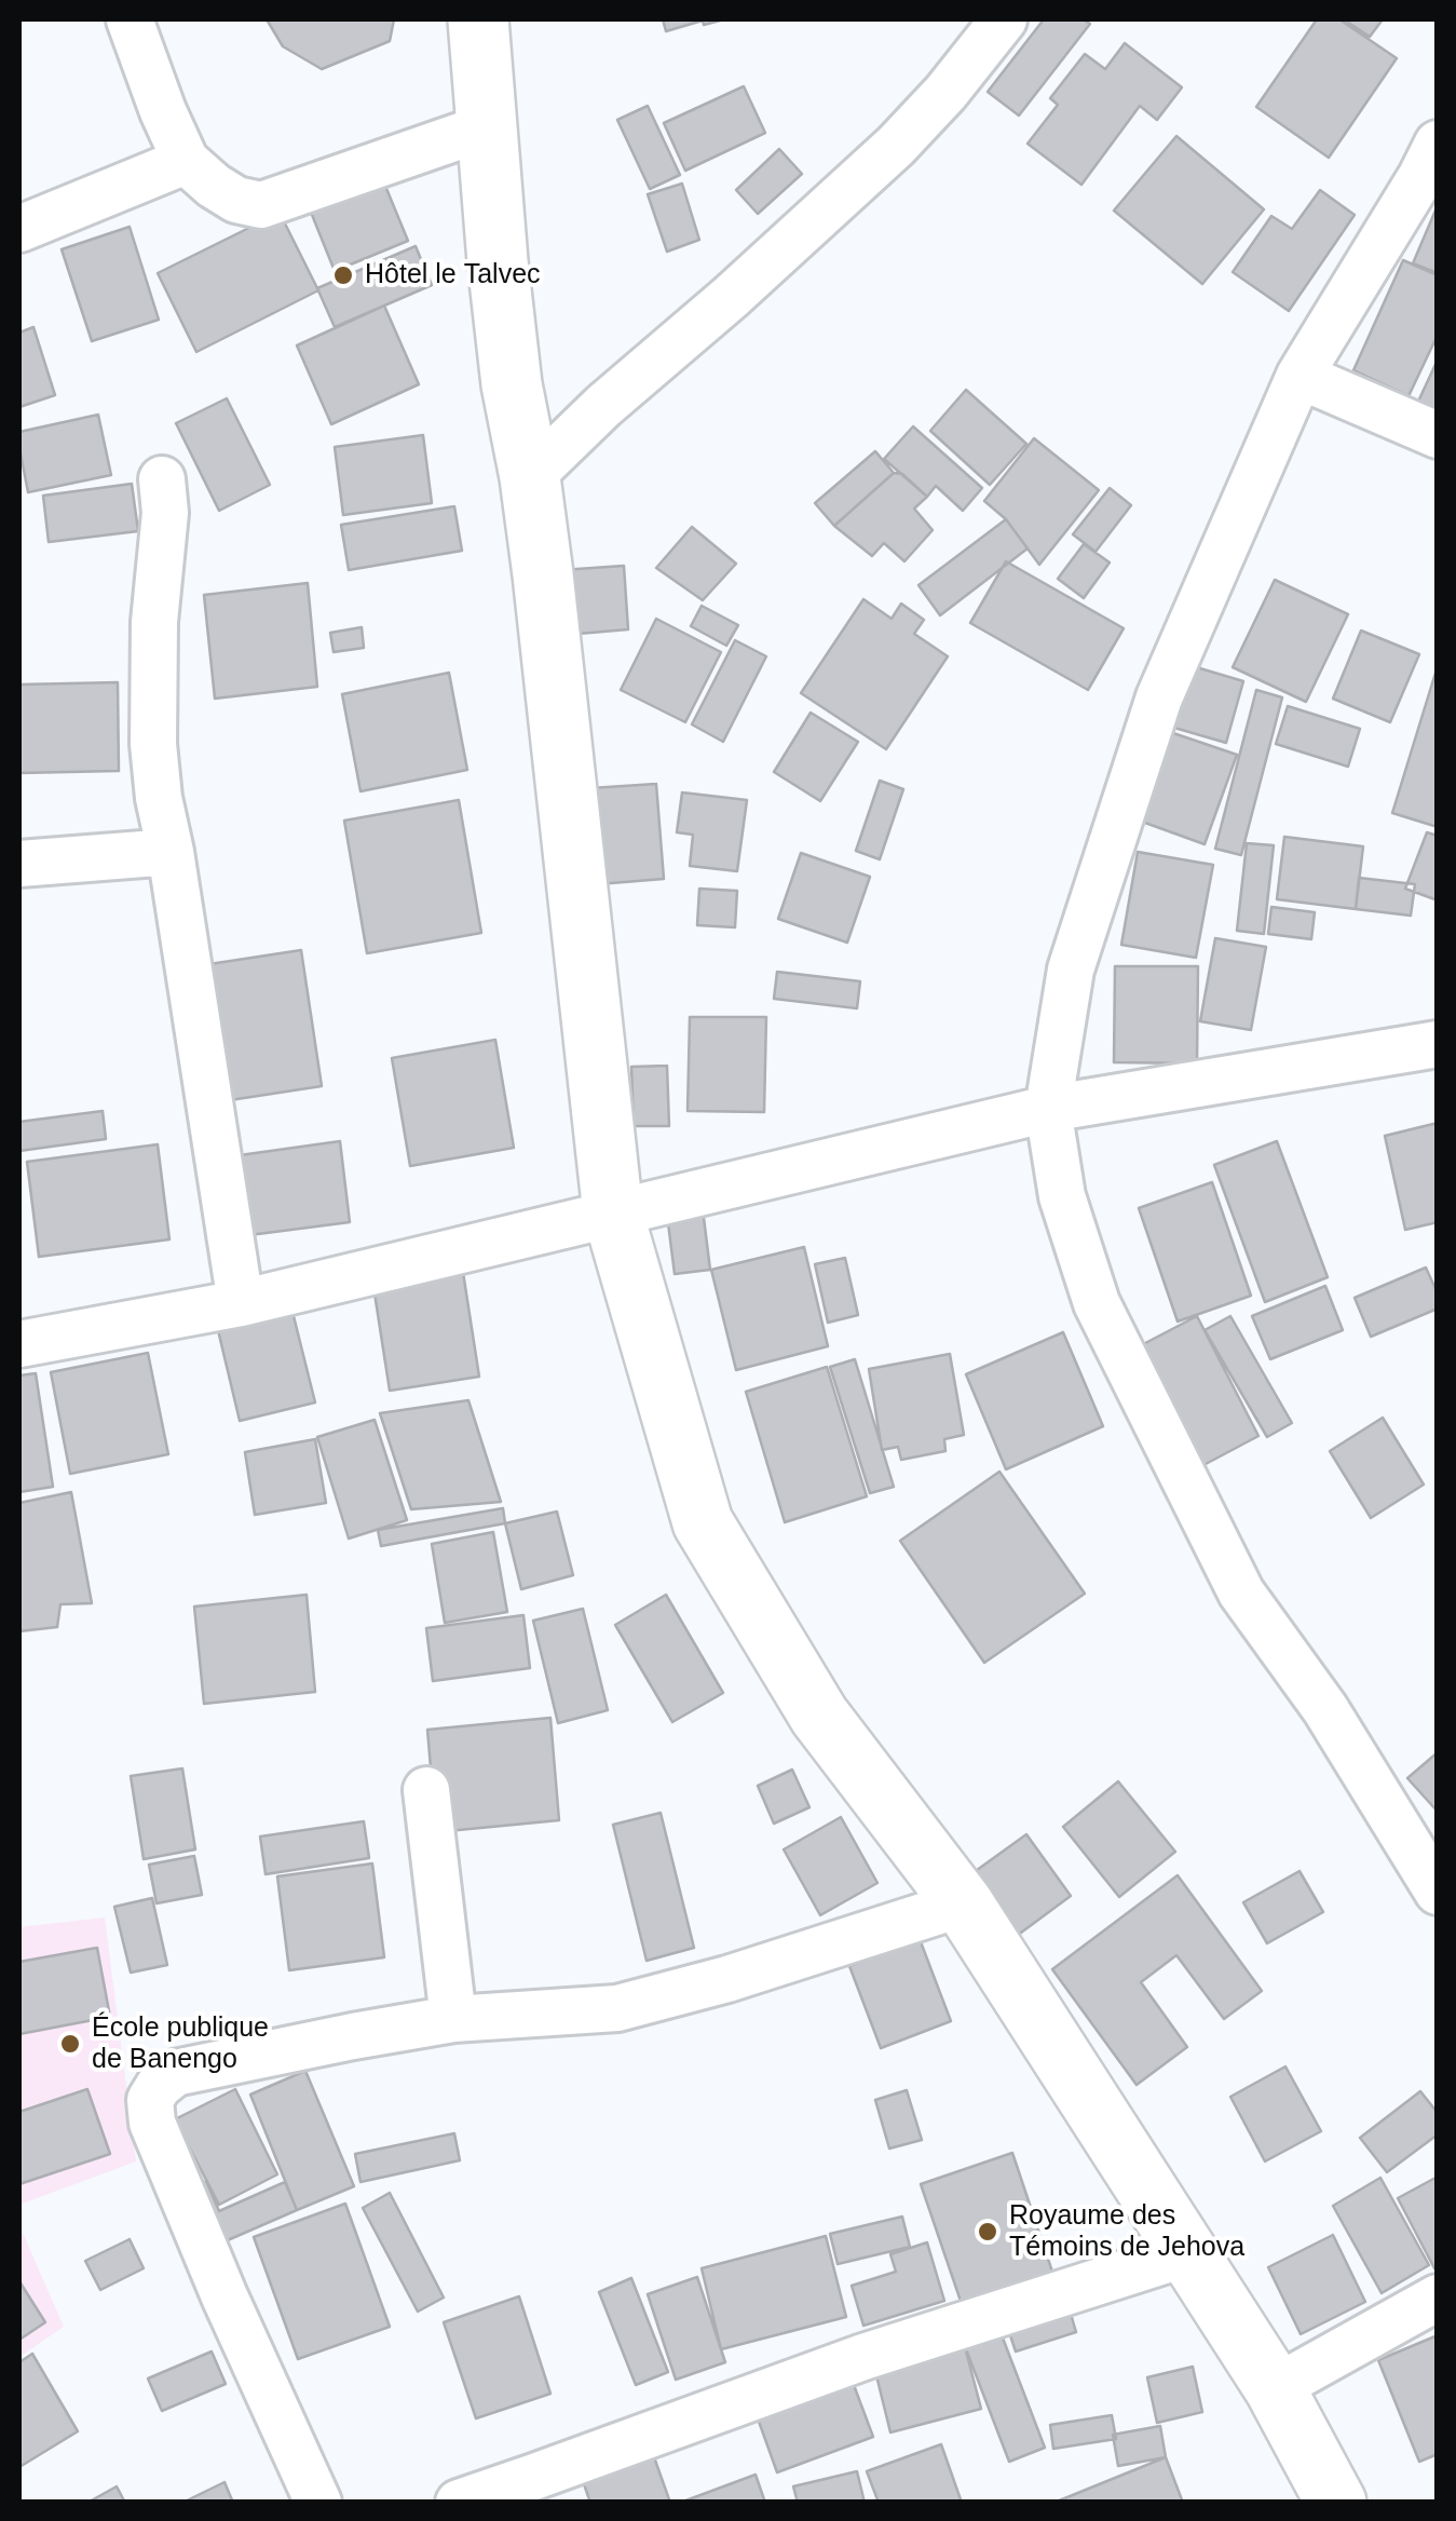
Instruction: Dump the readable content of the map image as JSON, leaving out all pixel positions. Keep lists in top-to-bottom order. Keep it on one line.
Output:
{"places":["Hôtel le Talvec","École publique de Banengo","Royaume des Témoins de Jehova"]}
